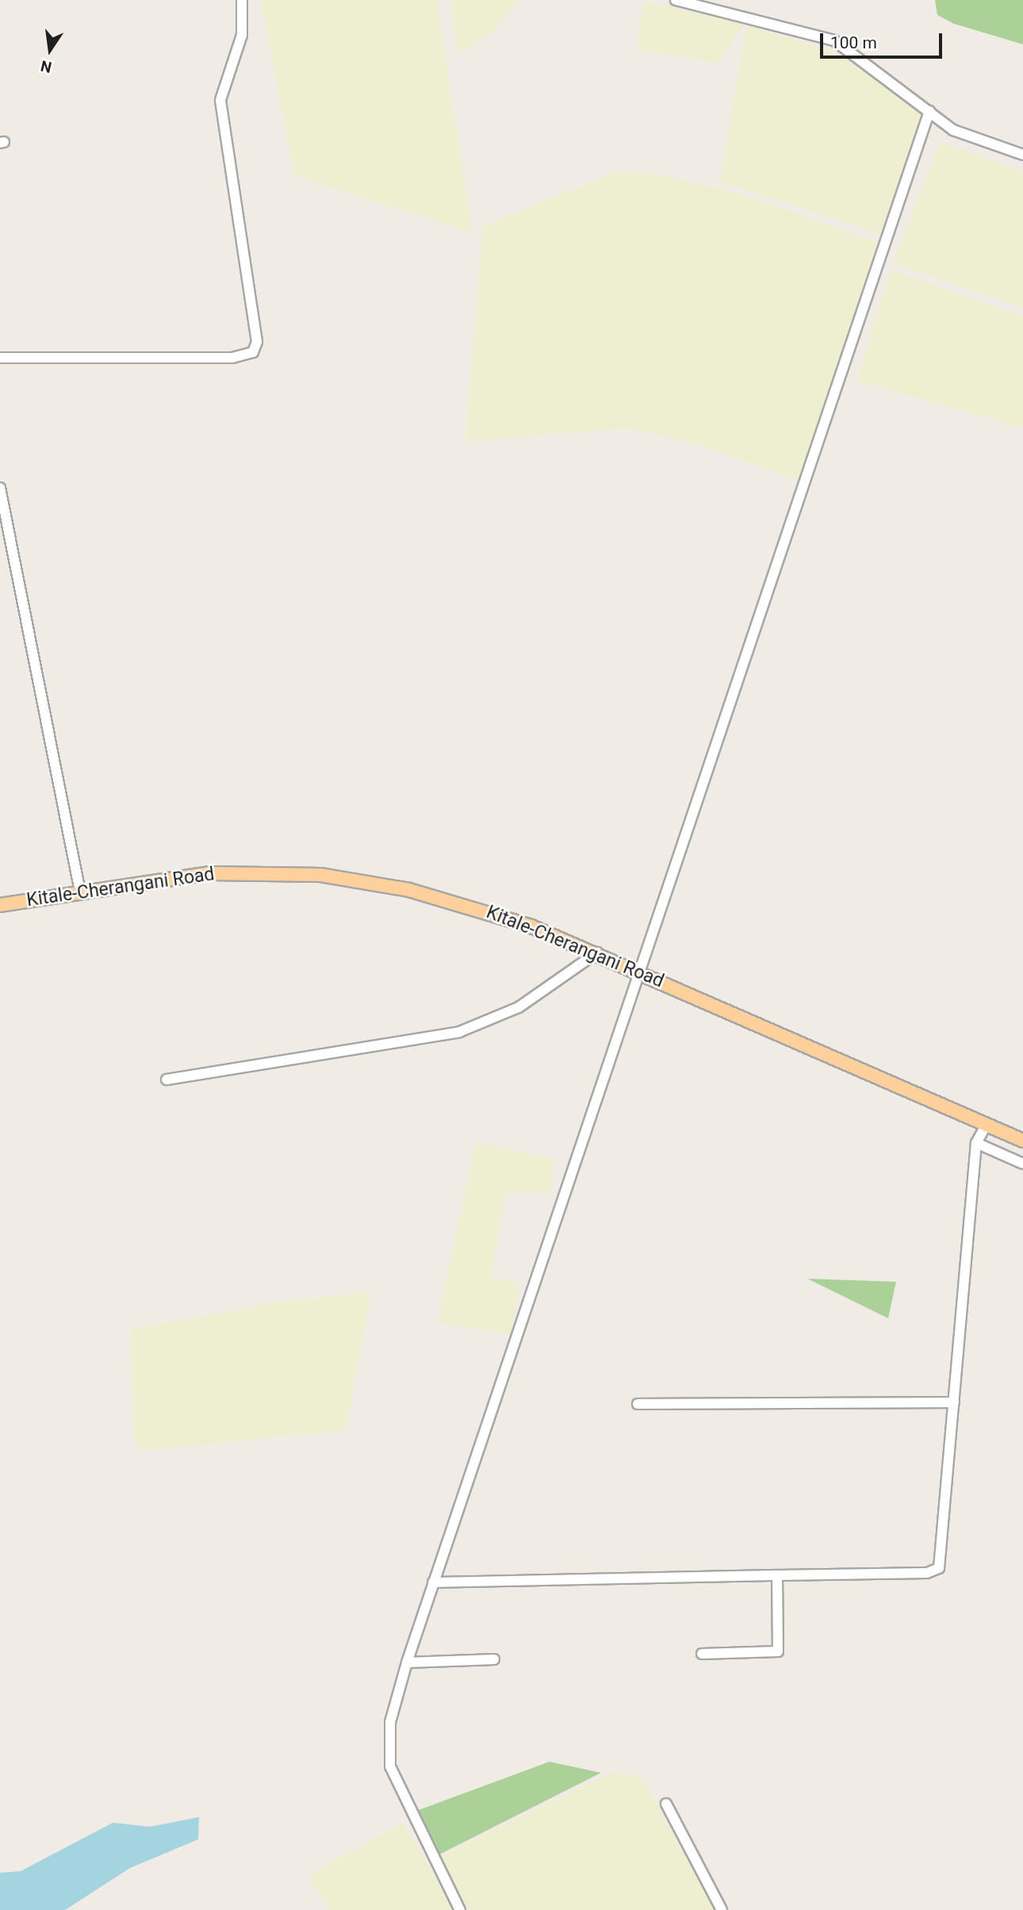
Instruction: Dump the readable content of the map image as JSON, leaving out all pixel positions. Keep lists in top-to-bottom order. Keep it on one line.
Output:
{"streets":{"main road":["Kitale-Cherangani Road"]},"scale_bar":"100 m","north":"bottom"}
